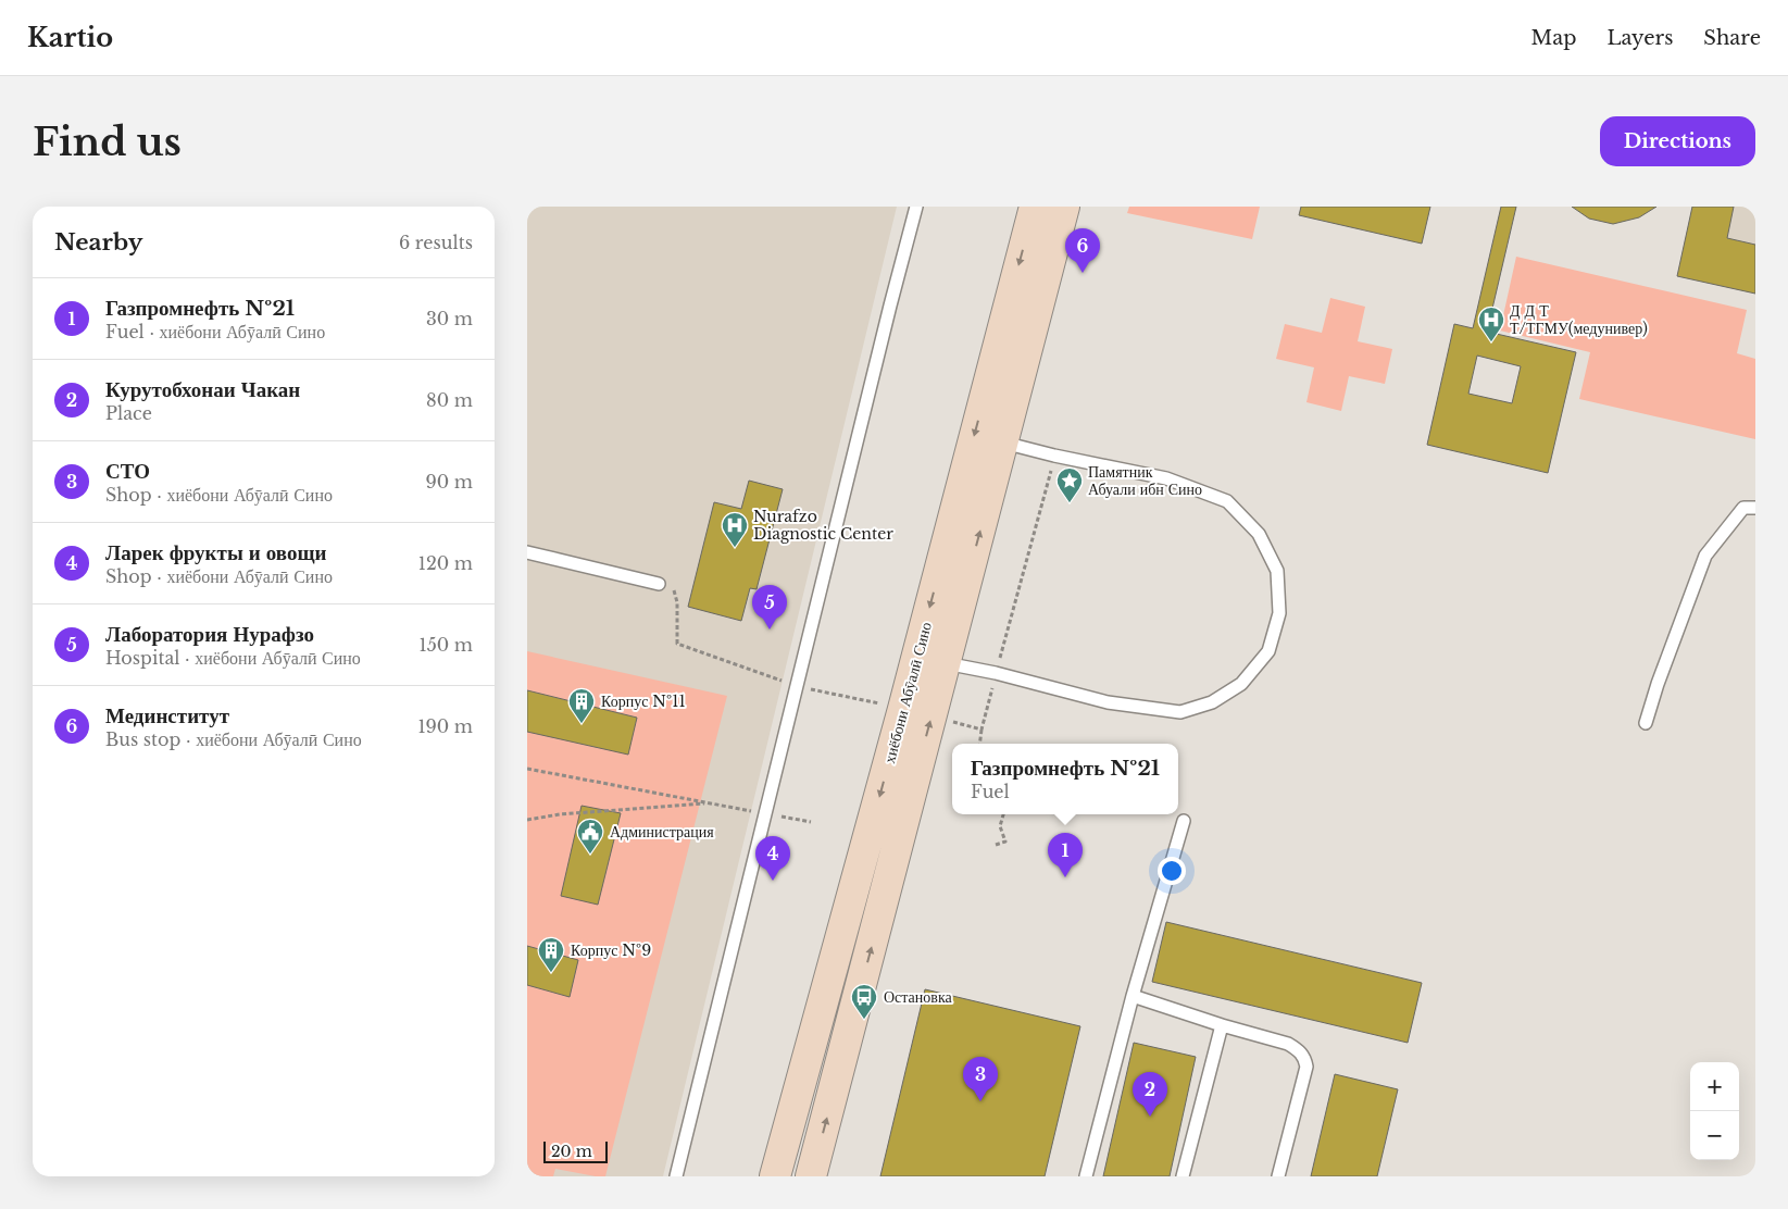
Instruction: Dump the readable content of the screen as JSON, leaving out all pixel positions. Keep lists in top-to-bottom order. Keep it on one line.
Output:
{"streets":{"main road":["хиёбони Абӯалӣ Сино"]},"places":{"hospital":["Д Д Т Т/ТГМУ(медунивер)","Nurafzo Diagnostic Center"],"place":["Памятник Абуали ибн Сино"],"building":["Корпус №11","Корпус №9"],"public building":["Администрация"],"bus stop":["Остановка"]},"scale_bar":"20 m","page":{"header":"Kartio","nav":["Map","Layers","Share"],"buttons":"Directions","title":"Find us","heading":["Nearby","6 results"],"pins":["6","5","1","4","3","2"],"list":[{"mark":"1","name":"Газпромнефть №21","note":"Fuel · хиёбони Абӯалӣ Сино","value":"30 m"},{"mark":"2","name":"Курутобхонаи Чакан","note":"Place","value":"80 m"},{"mark":"3","name":"СТО","note":"Shop · хиёбони Абӯалӣ Сино","value":"90 m"},{"mark":"4","name":"Ларек фрукты и овощи","note":"Shop · хиёбони Абӯалӣ Сино","value":"120 m"},{"mark":"5","name":"Лаборатория Нурафзо","note":"Hospital · хиёбони Абӯалӣ Сино","value":"150 m"},{"mark":"6","name":"Мединститут","note":"Bus stop · хиёбони Абӯалӣ Сино","value":"190 m"}],"popup":["Газпромнефть №21","Fuel"],"map_buttons":["+","−"],"scale":"20 m"}}
